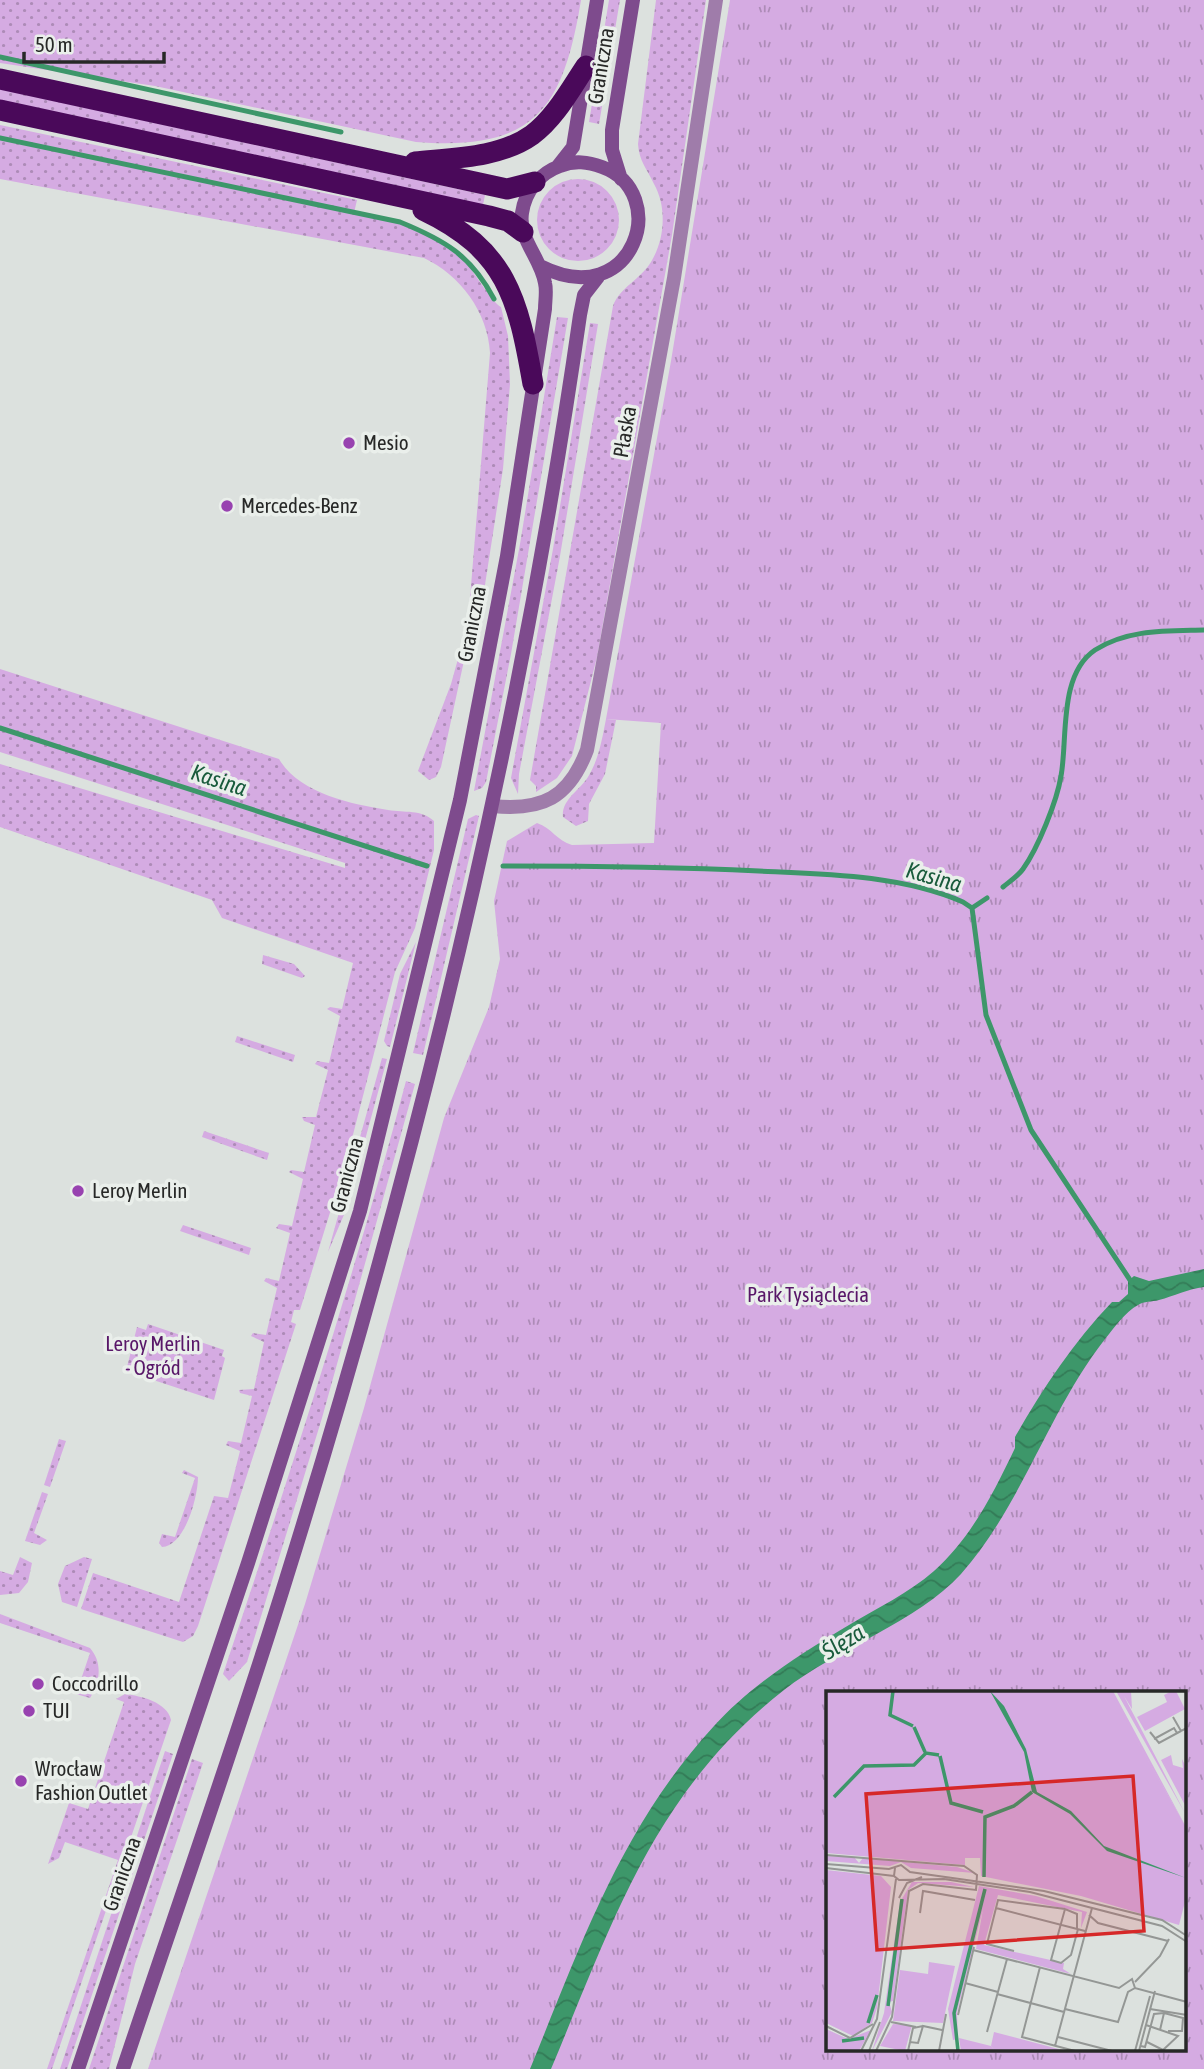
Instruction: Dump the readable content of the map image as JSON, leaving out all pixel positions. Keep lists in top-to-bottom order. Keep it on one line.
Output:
{"streets":{"main road":["Graniczna"],"street":["Płaska"]},"water":["Kasina","Ślęza"],"parks":["Park Tysiąclecia","Leroy Merlin - Ogród"],"places":["Mesio","Mercedes-Benz","Leroy Merlin","Coccodrillo","TUI","Wrocław Fashion Outlet"],"scale_bar":"50 m"}
